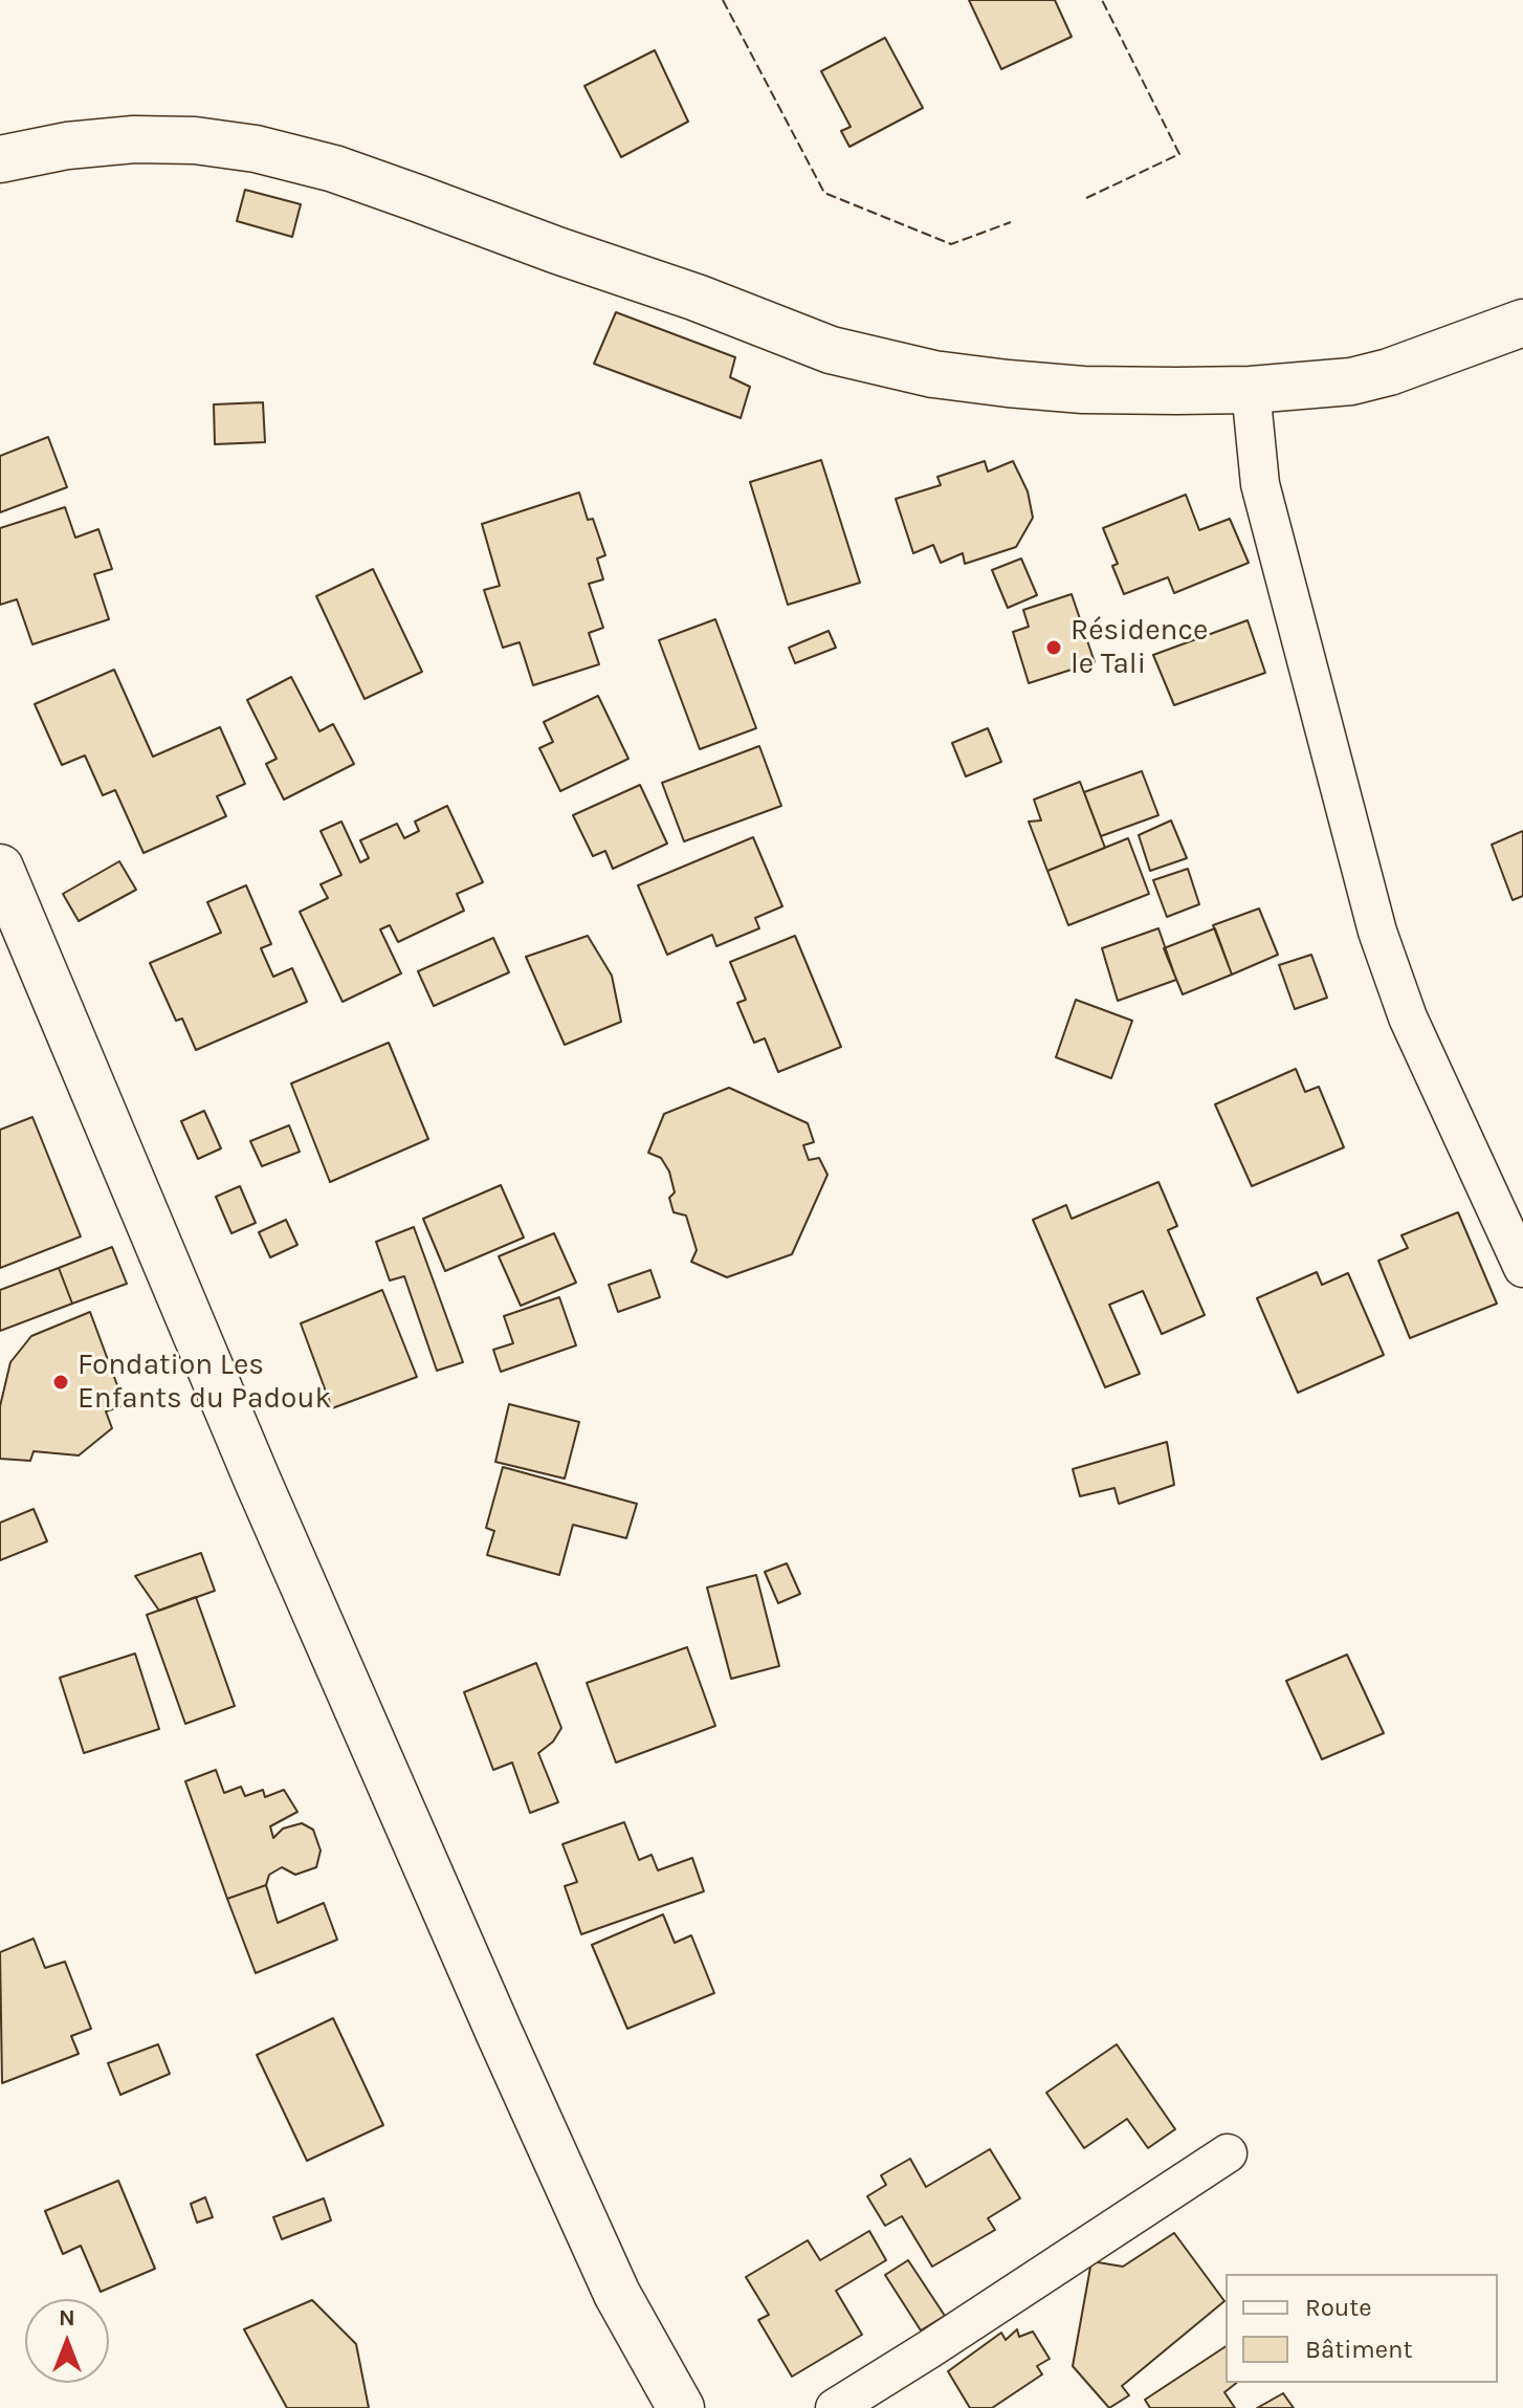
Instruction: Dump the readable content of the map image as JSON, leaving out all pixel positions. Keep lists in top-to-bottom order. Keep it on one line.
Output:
{"places":["Résidence le Tali","Fondation Les Enfants du Padouk"],"legend":["Route","Bâtiment"],"north":"top"}
